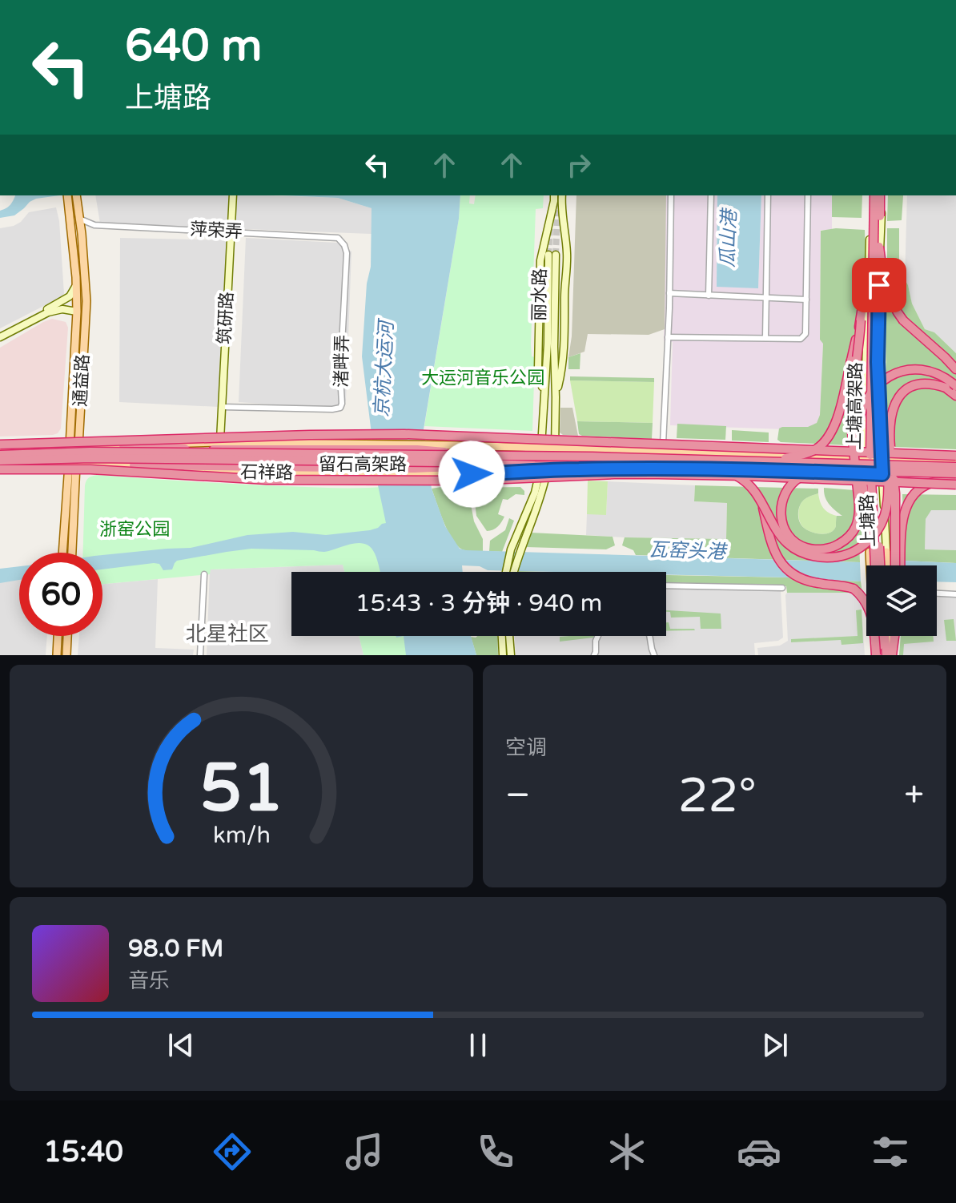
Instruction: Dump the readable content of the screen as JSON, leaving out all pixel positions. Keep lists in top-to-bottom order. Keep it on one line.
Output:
{"streets":{"highway":["上塘高架路","留石高架路"],"main road":["丽水路","筑研路","通益路","石祥路","上塘路"],"street":["萍荣弄","渚畔弄"]},"crossings":[["萍荣弄","筑研路"],["萍荣弄","渚畔弄"],["萍荣弄","通益路"],["丽水路","石祥路"],["筑研路","渚畔弄"],["筑研路","石祥路"],["通益路","石祥路"],["上塘高架路","上塘路"],["留石高架路","石祥路"],["石祥路","上塘路"]],"districts":["北星社区"],"water":["瓜山港","京杭大运河","瓦窑头港"],"parks":["大运河音乐公园","浙窑公园"],"page":{"turn":["640 m","上塘路"],"limit":"60","trip":"15:43 · 3 分钟 · 940 m","tile":"空调","heat":["−","22°","+"],"song":["98.0 FM","音乐"],"tabs":"15:40","gauge":["51","km/h"]}}
